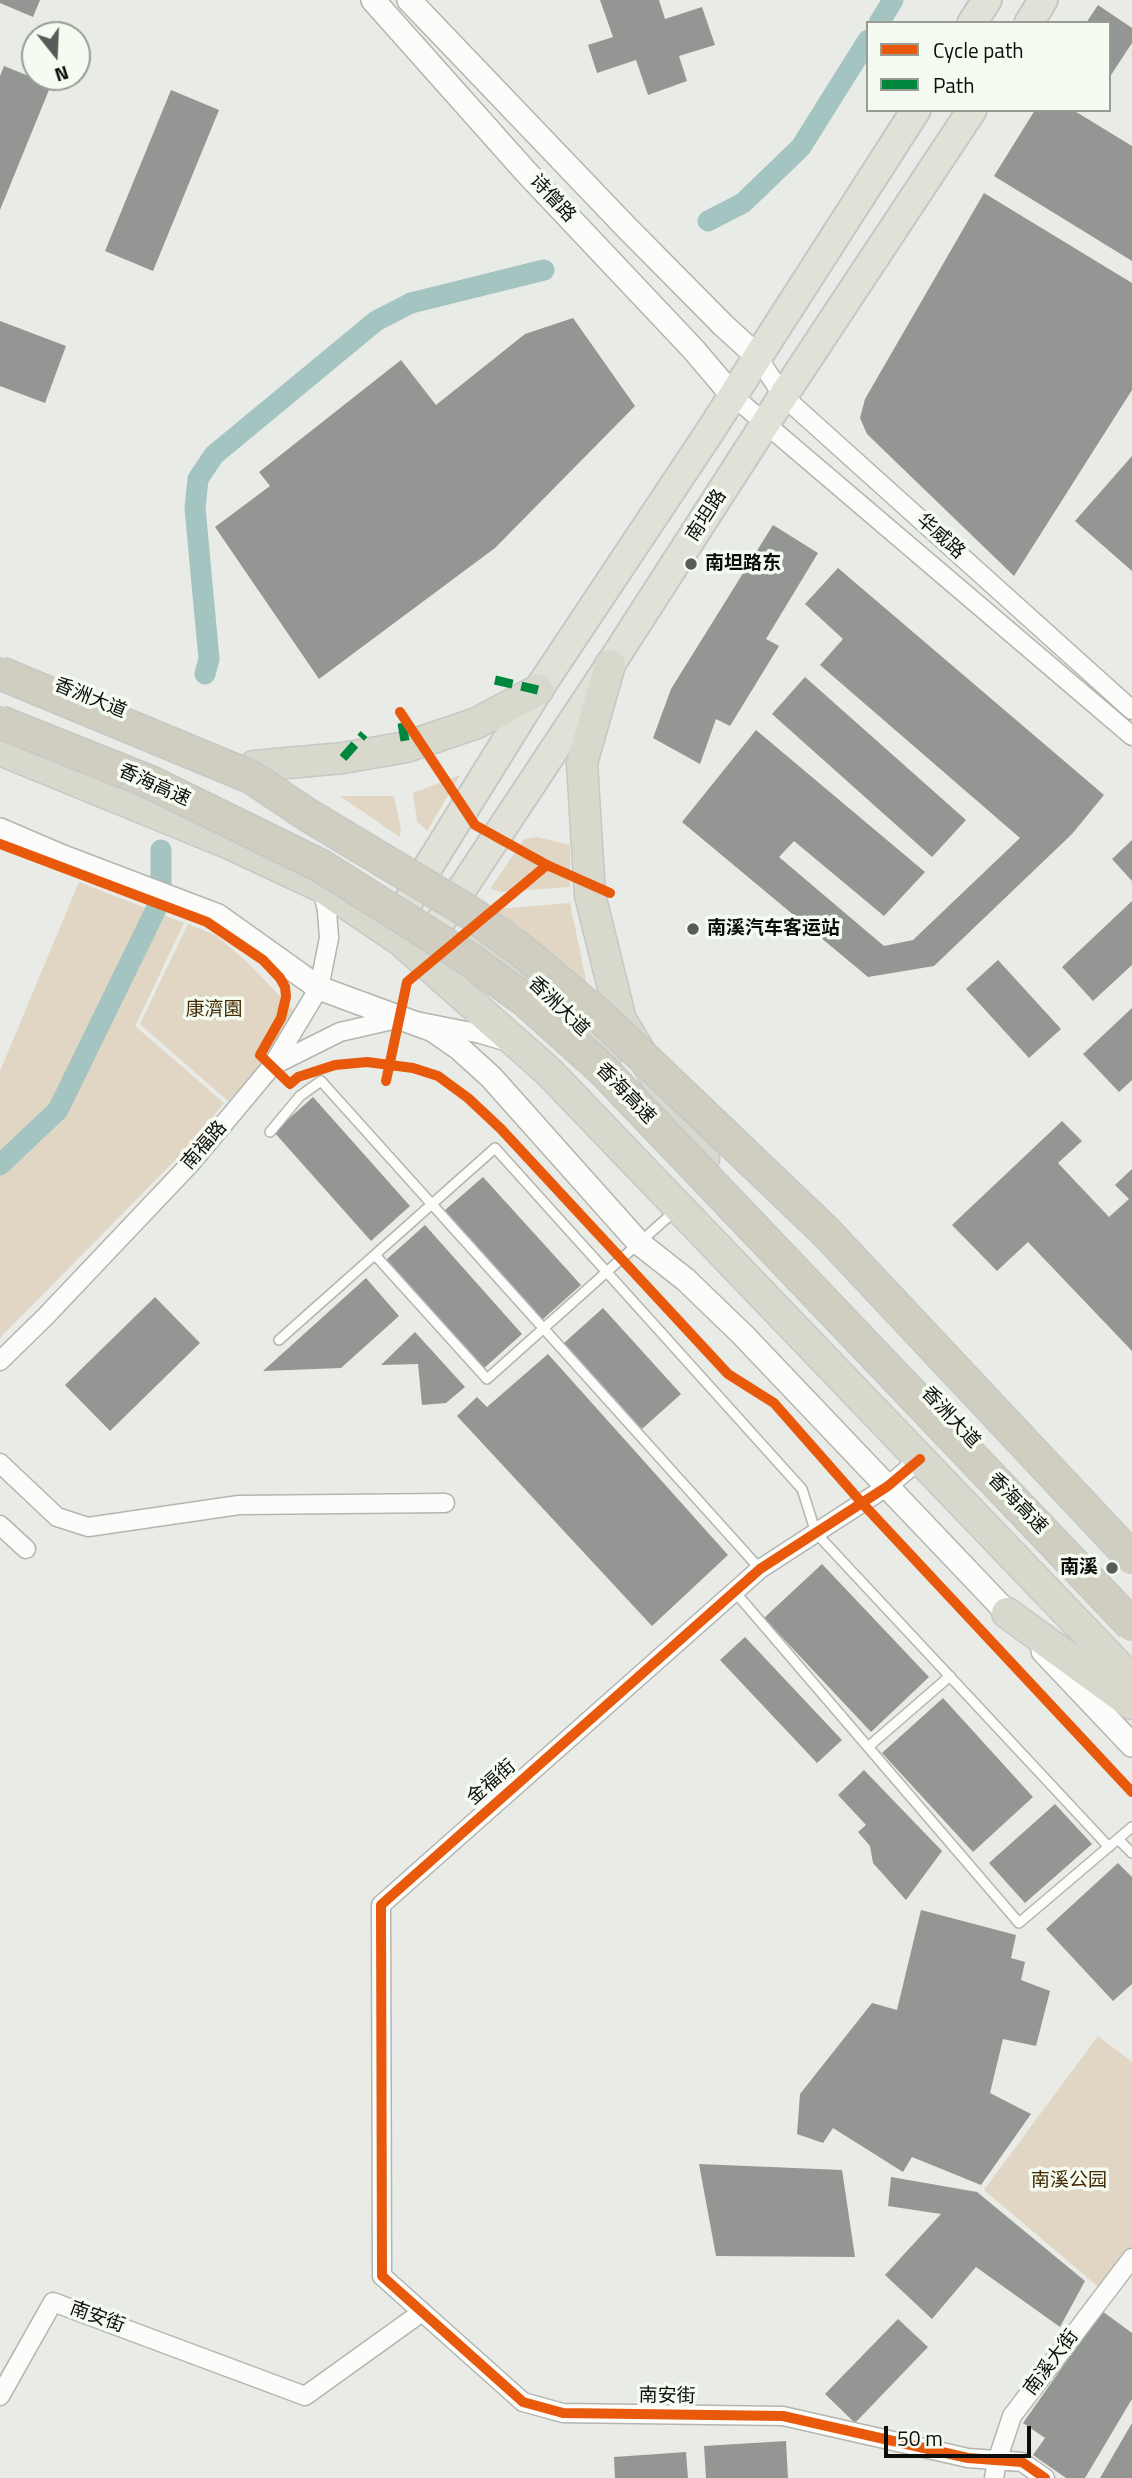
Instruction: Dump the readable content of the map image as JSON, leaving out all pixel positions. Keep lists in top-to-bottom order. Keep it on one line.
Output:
{"streets":{"highway":["香洲大道","香海高速"],"main road":["南坦路"],"street":["诗僧路","华威路","南福路","金福街","南安街","南溪大街"]},"crossings":[["诗僧路","华威路"],["南坦路","华威路"],["南坦路","香洲大道"],["金福街","南安街"],["南安街","南溪大街"]],"parks":["康濟園","南溪公园"],"places":["南坦路东","南溪汽车客运站","南溪"],"legend":["Cycle path","Path"],"scale_bar":"50 m","north":"bottom"}
